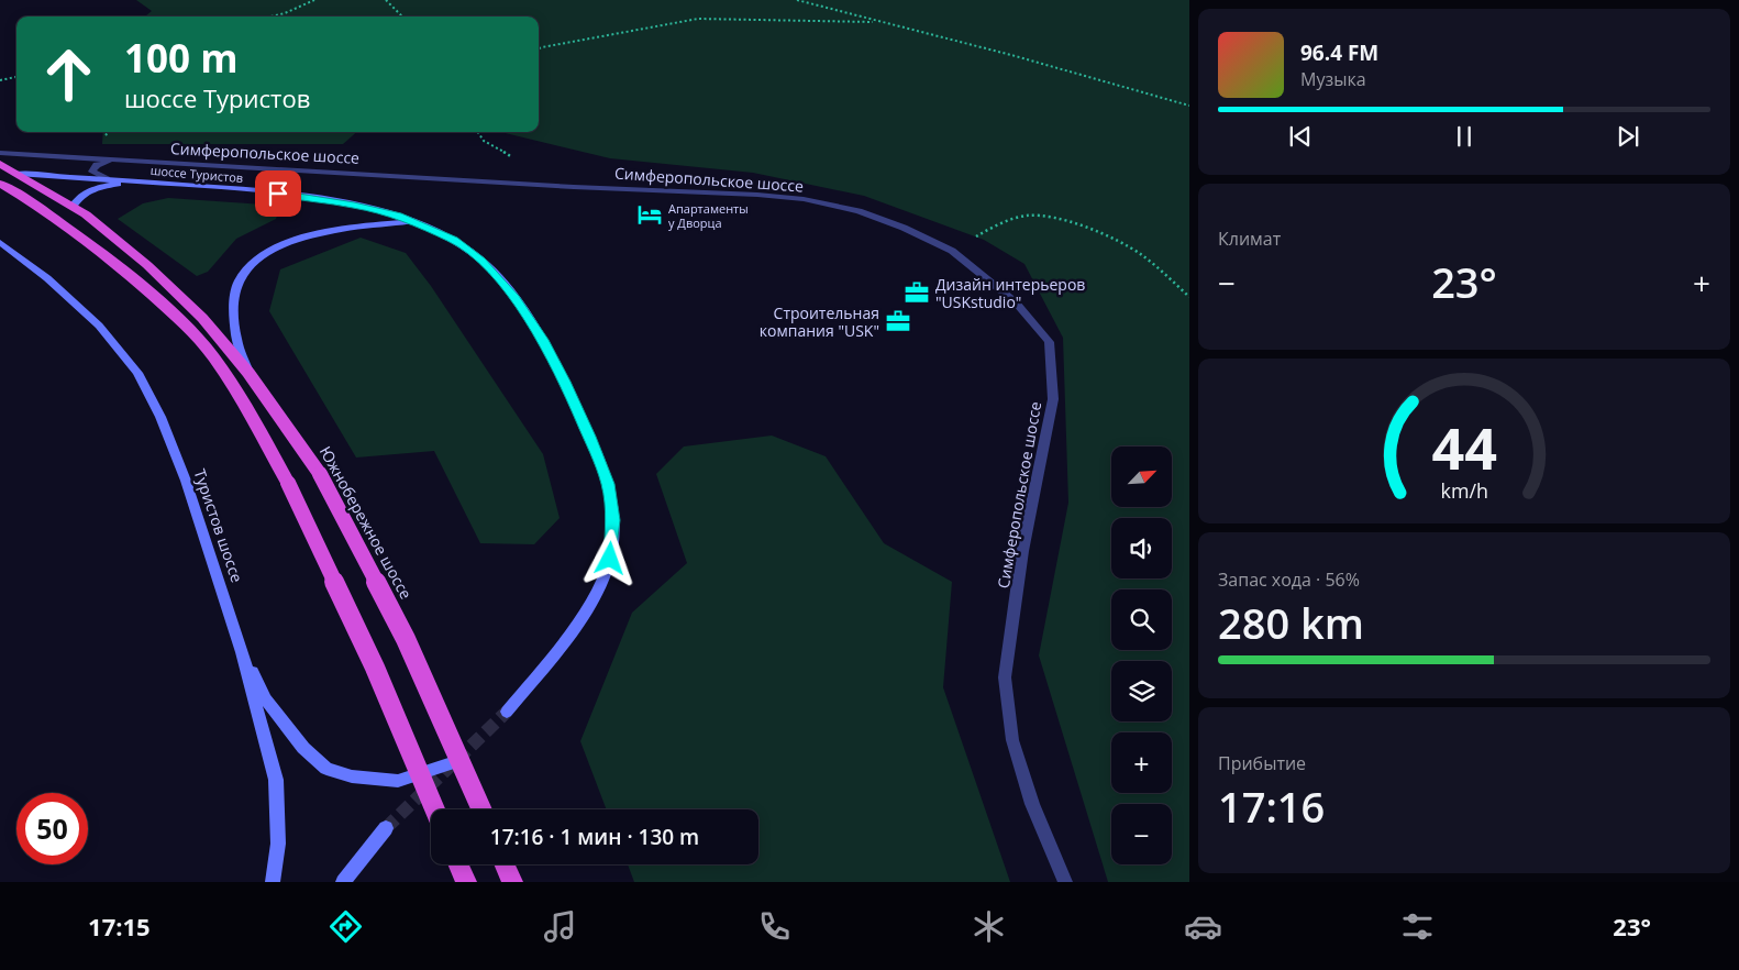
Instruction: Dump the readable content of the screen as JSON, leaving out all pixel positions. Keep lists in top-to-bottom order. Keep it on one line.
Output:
{"streets":{"highway":["Южнобережное шоссе"],"main road":["шоссе Туристов","Туристов шоссе"],"street":["Симферопольское шоссе"]},"crossings":[["шоссе Туристов","Южнобережное шоссе"]],"places":{"hotel":["Апартаменты у Дворца"],"office":["Дизайн интерьеров \"USKstudio\"","Строительная компания \"USK\""]},"north":"top right","page":{"turn":["100 m","шоссе Туристов"],"song":["96.4 FM","Музыка"],"tile":["Климат",["Запас хода · 56%","280 km"],["Прибытие","17:16"]],"heat":["−","23°","+"],"map_buttons":["+","−"],"limit":"50","trip":"17:16 · 1 мин · 130 m","tabs":["17:15","23°"],"gauge":["44","km/h"]}}
